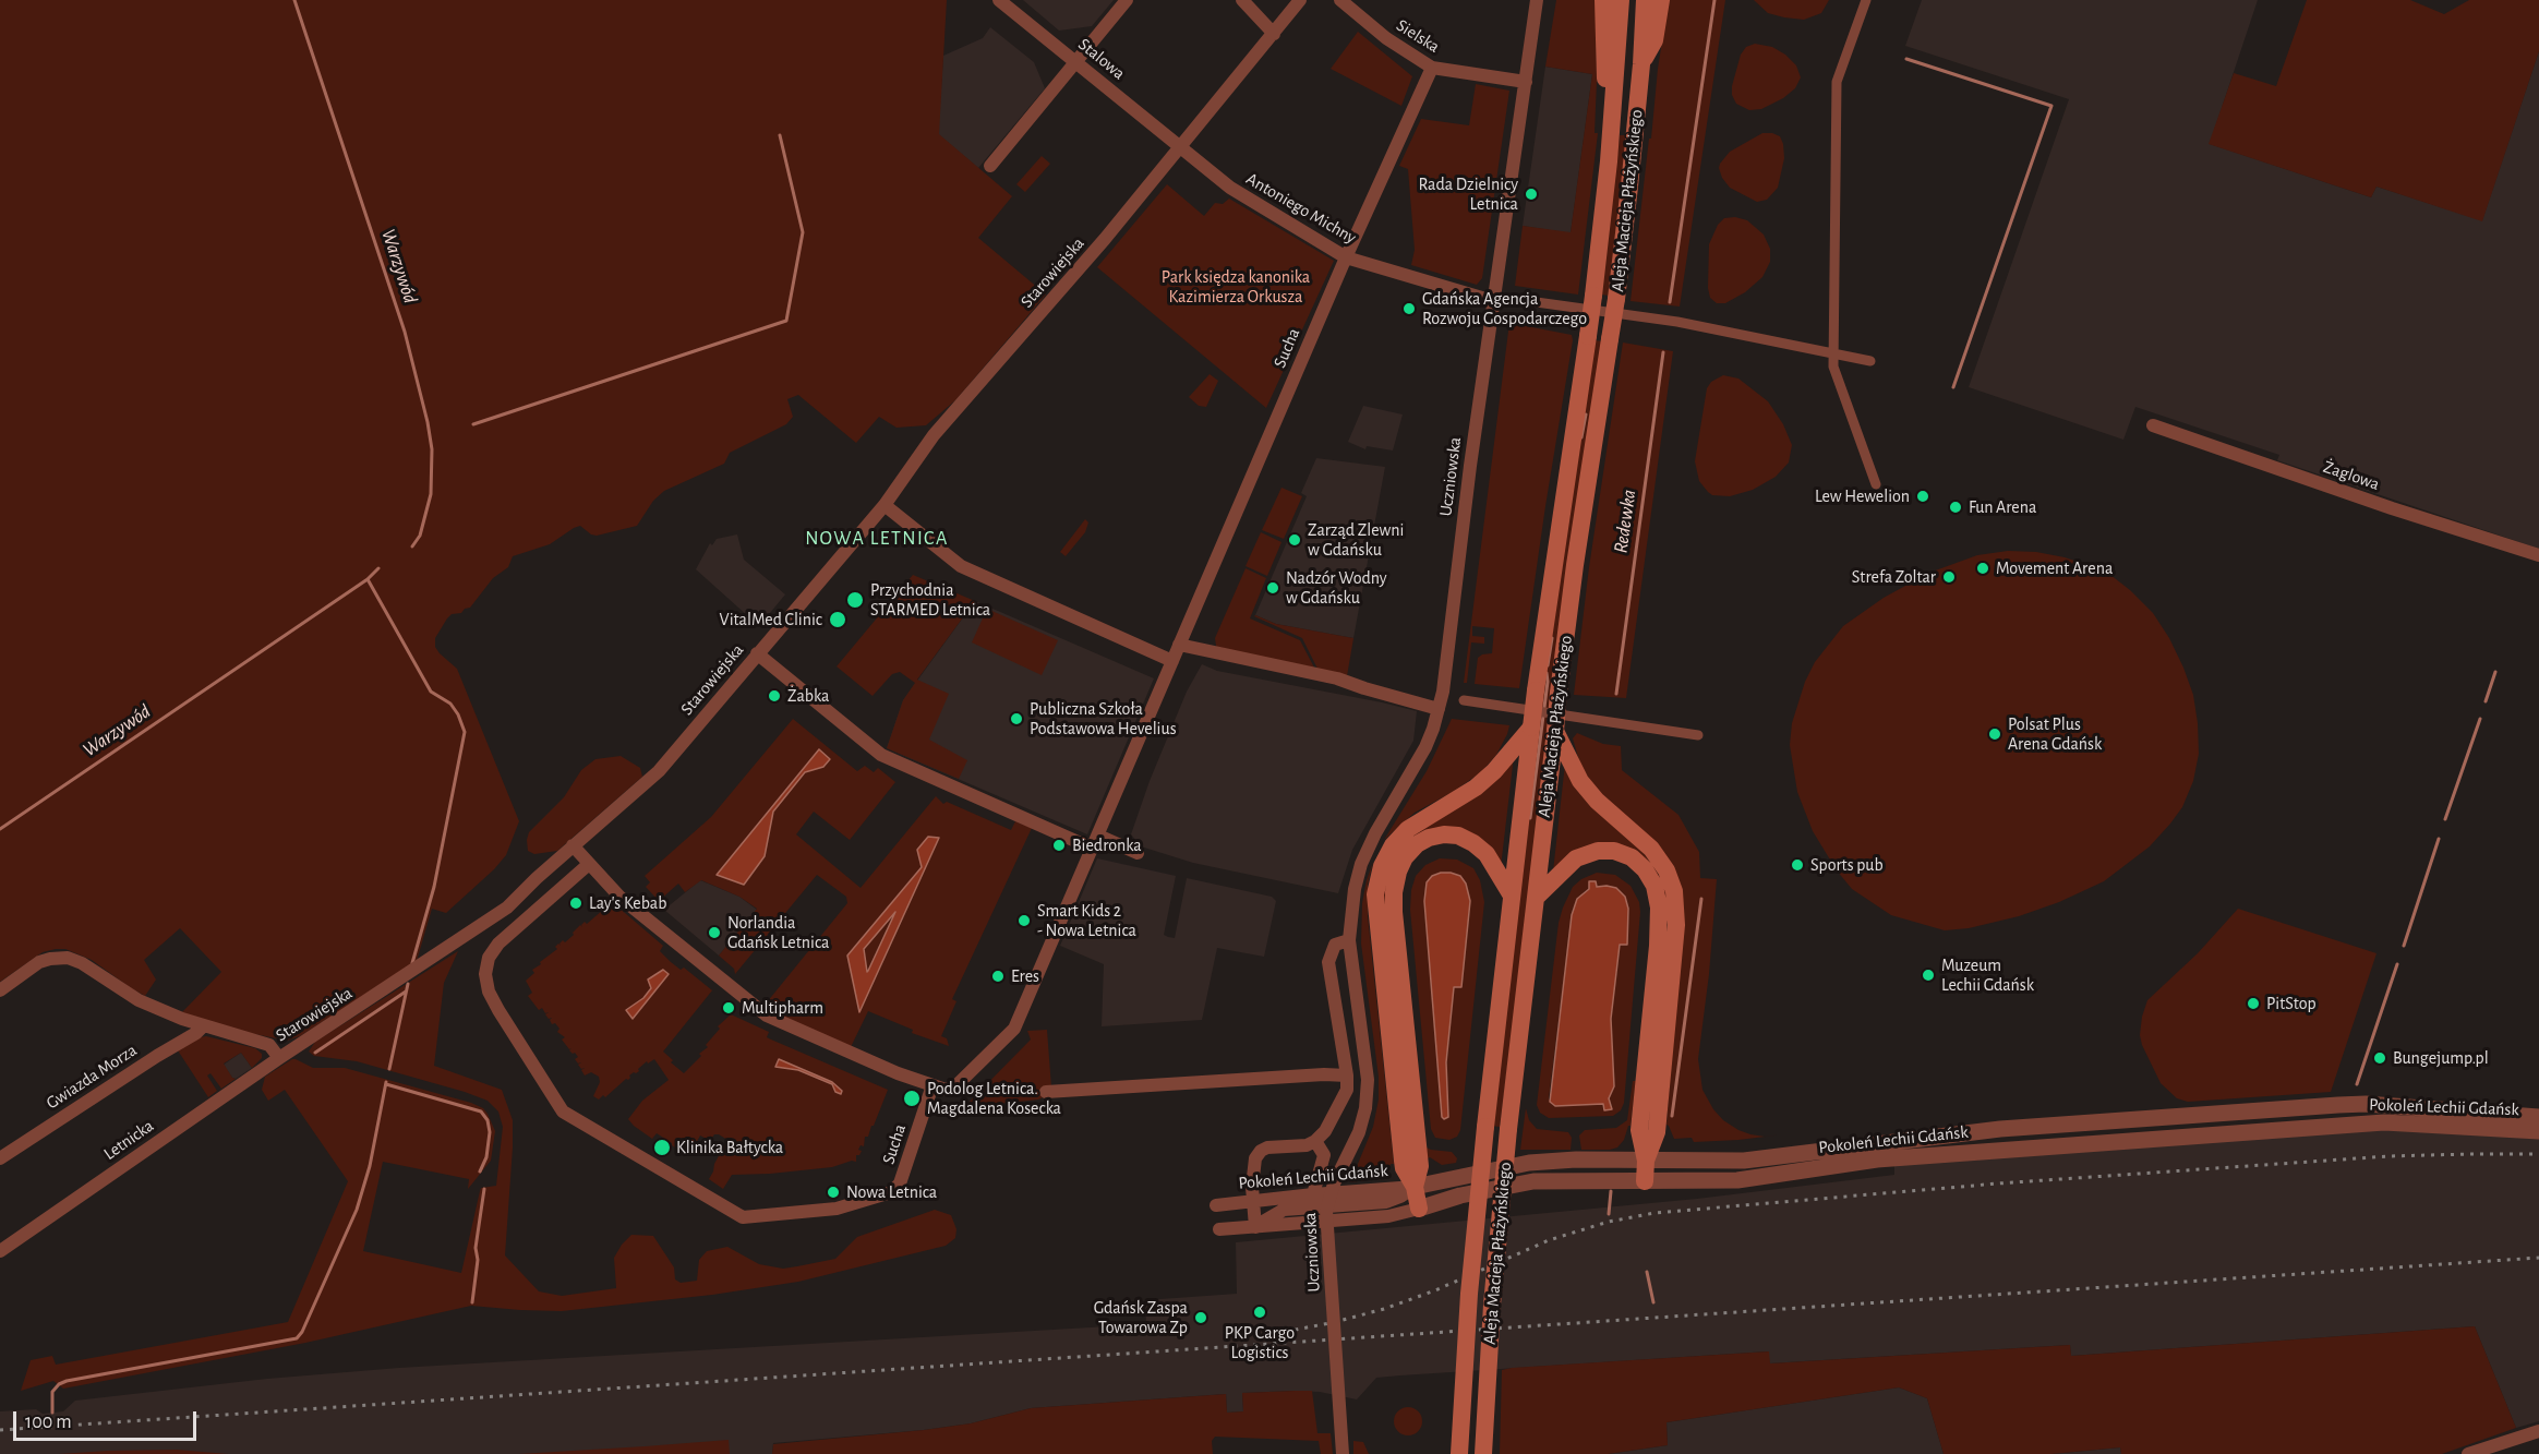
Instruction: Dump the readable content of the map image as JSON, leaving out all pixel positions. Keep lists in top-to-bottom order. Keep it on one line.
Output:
{"streets":{"main road":["Aleja Macieja Płażyńskiego"],"street":["Sielska","Stalowa","Antoniego Michny","Starowiejska","Sucha","Żaglowa","Uczniowska","Gwiazda Morza","Pokoleń Lechii Gdańsk","Letnicka"]},"crossings":[["Sielska","Sucha"],["Sielska","Uczniowska"],["Stalowa","Antoniego Michny"],["Stalowa","Starowiejska"],["Antoniego Michny","Starowiejska"],["Antoniego Michny","Sucha"],["Antoniego Michny","Uczniowska"],["Starowiejska","Gwiazda Morza"],["Starowiejska","Letnicka"],["Uczniowska","Pokoleń Lechii Gdańsk"]],"districts":["NOWA LETNICA"],"water":["Warzywód","Redewka"],"parks":["Park księdza kanonika Kazimierza Orkusza"],"places":["Rada Dzielnicy Letnica","Gdańska Agencja Rozwoju Gospodarczego","Lew Hewelion","Fun Arena","Zarząd Zlewni w Gdańsku","Movement Arena","Strefa Zoltar","Nadzór Wodny w Gdańsku","Przychodnia STARMED Letnica","VitalMed Clinic","Żabka","Publiczna Szkoła Podstawowa Hevelius","Polsat Plus Arena Gdańsk","Biedronka","Sports pub","Lay's Kebab","Smart Kids 2 - Nowa Letnica","Norlandia Gdańsk Letnica","Muzeum Lechii Gdańsk","Eres","PitStop","Multipharm","Bungejump.pl","Podolog Letnica. Magdalena Kosecka","Klinika Bałtycka","Nowa Letnica","PKP Cargo Logistics","Gdańsk Zaspa Towarowa Zp"],"scale_bar":"100 m"}
